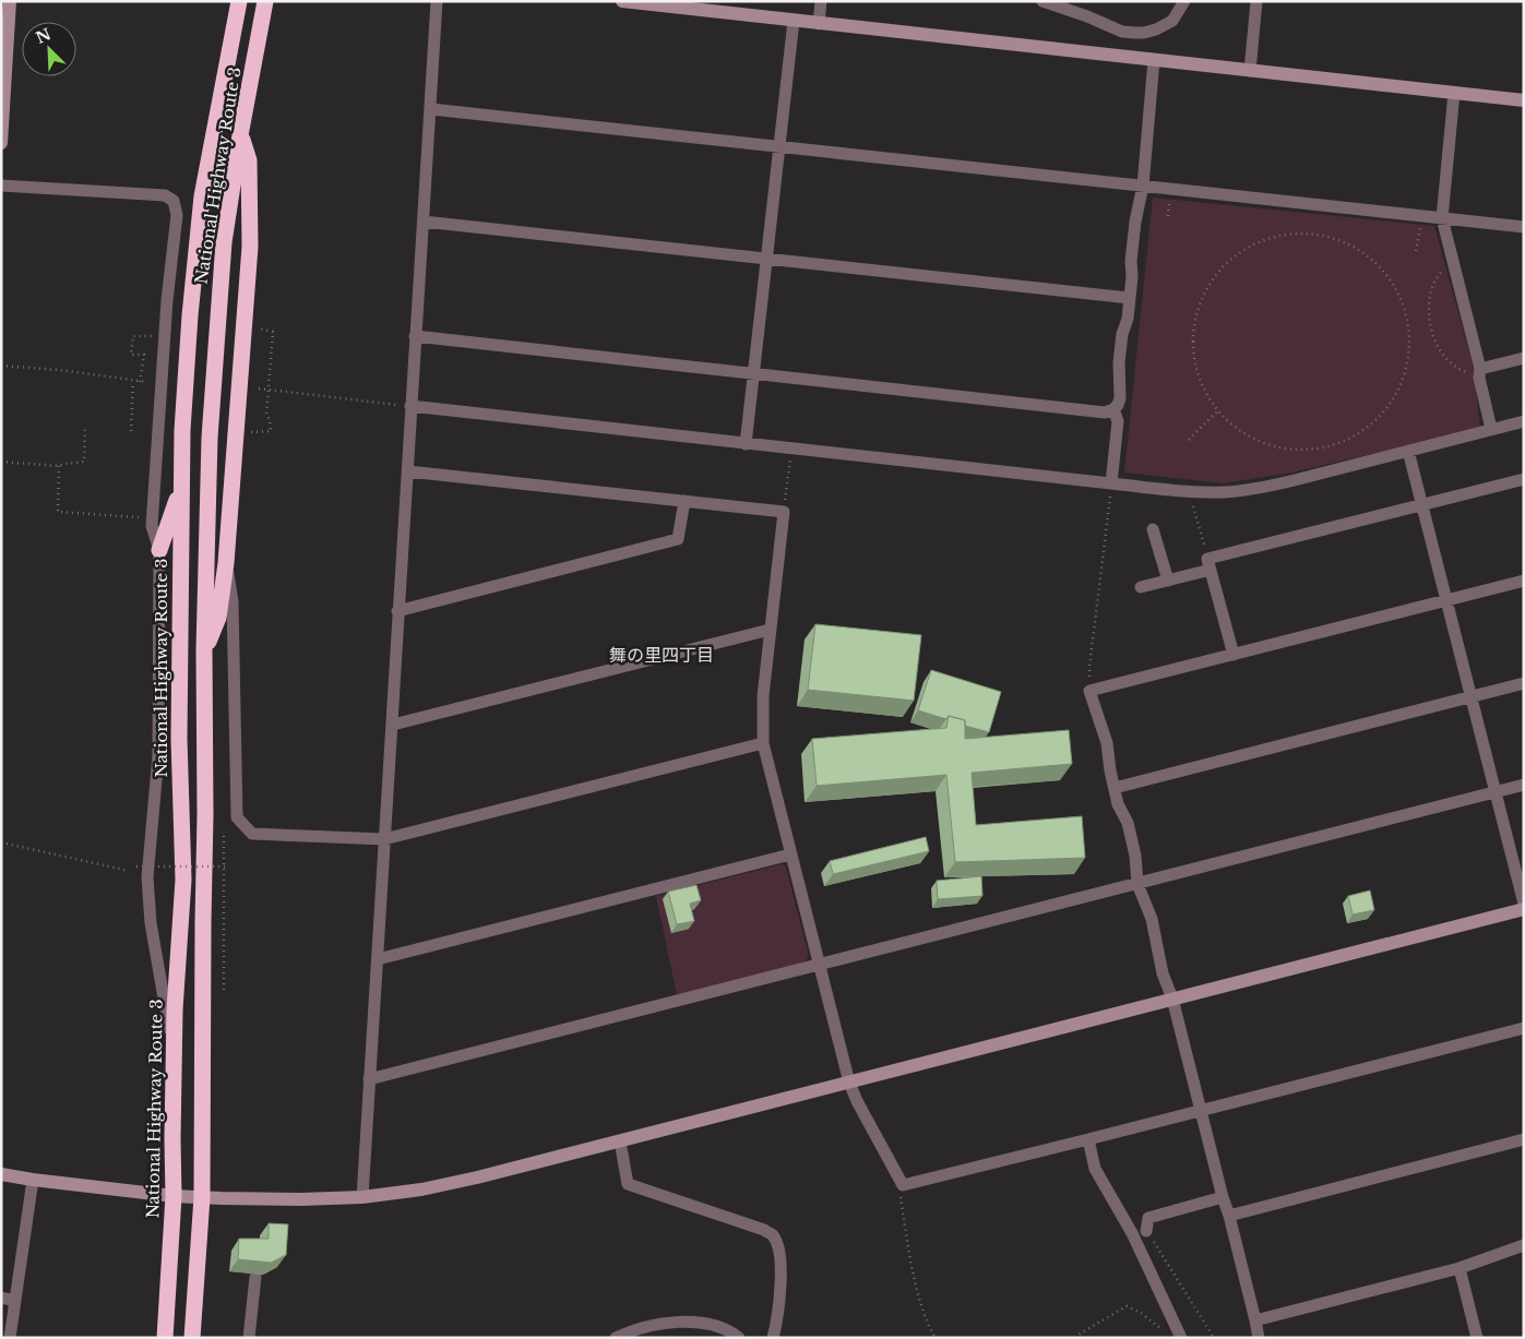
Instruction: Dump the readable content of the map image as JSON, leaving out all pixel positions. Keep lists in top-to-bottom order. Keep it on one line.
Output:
{"streets":{"highway":["National Highway Route 3"]},"districts":["舞の里四丁目"],"north":"top left"}
